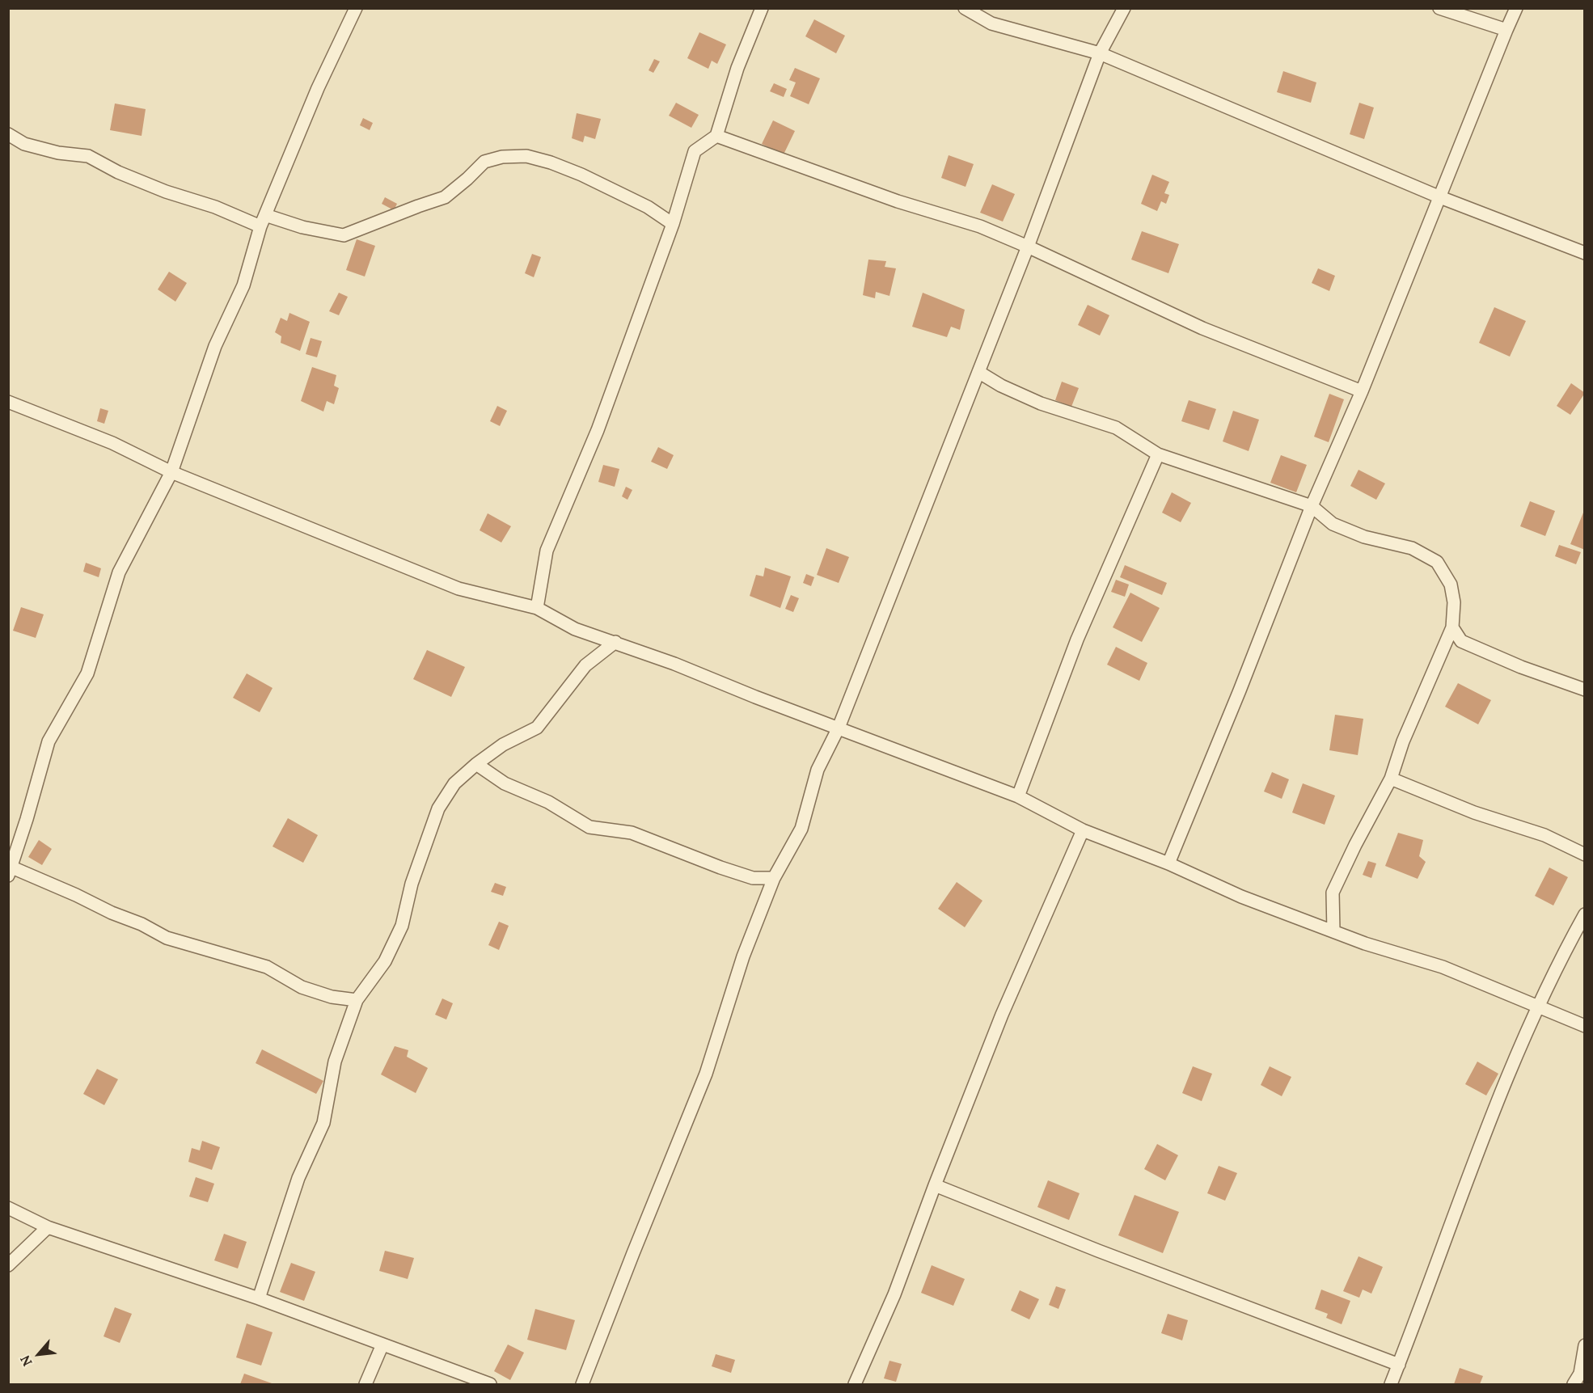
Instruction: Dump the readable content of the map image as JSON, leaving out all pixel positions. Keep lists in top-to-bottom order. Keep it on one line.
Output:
{"north":"bottom left"}
